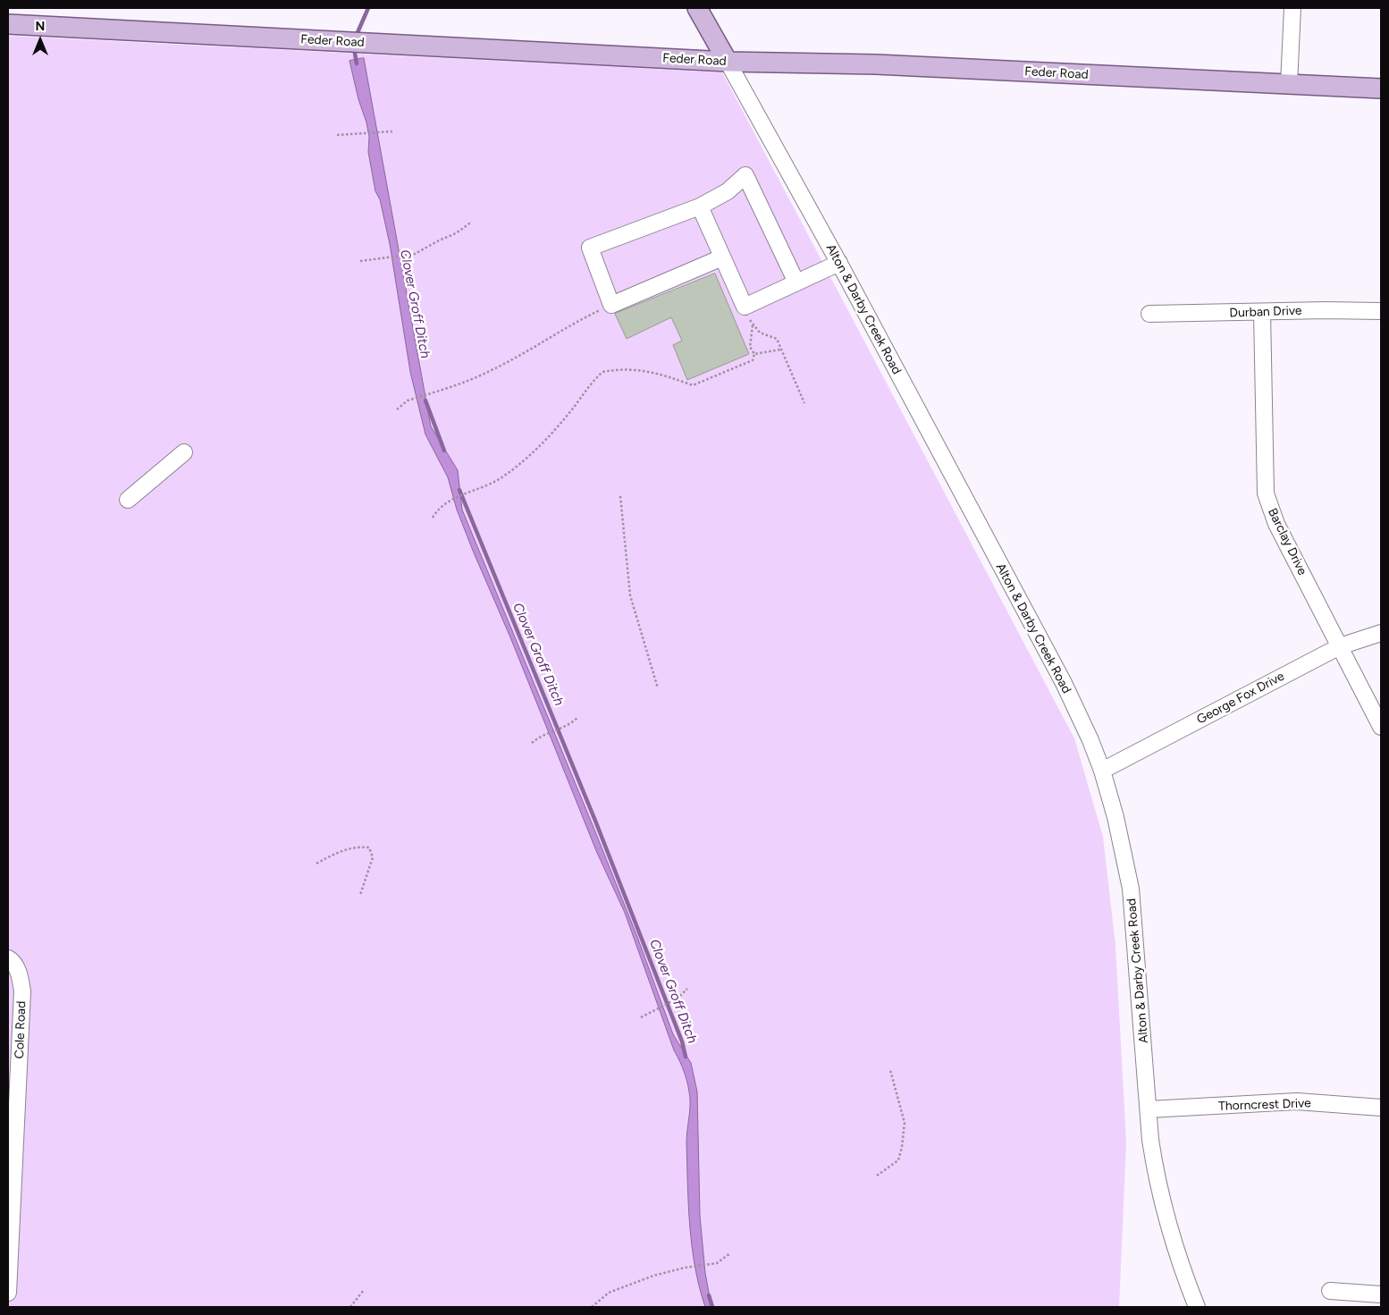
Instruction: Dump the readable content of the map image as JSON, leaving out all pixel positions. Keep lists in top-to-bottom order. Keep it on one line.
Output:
{"streets":{"main road":["Feder Road","Alton & Darby Creek Road"],"street":["Durban Drive","Barclay Drive","George Fox Drive","Cole Road","Thorncrest Drive"]},"crossings":[["Feder Road","Alton & Darby Creek Road"],["Alton & Darby Creek Road","George Fox Drive"],["Alton & Darby Creek Road","Thorncrest Drive"],["Durban Drive","Barclay Drive"],["Barclay Drive","George Fox Drive"]],"water":["Clover Groff Ditch"],"north":"top"}
